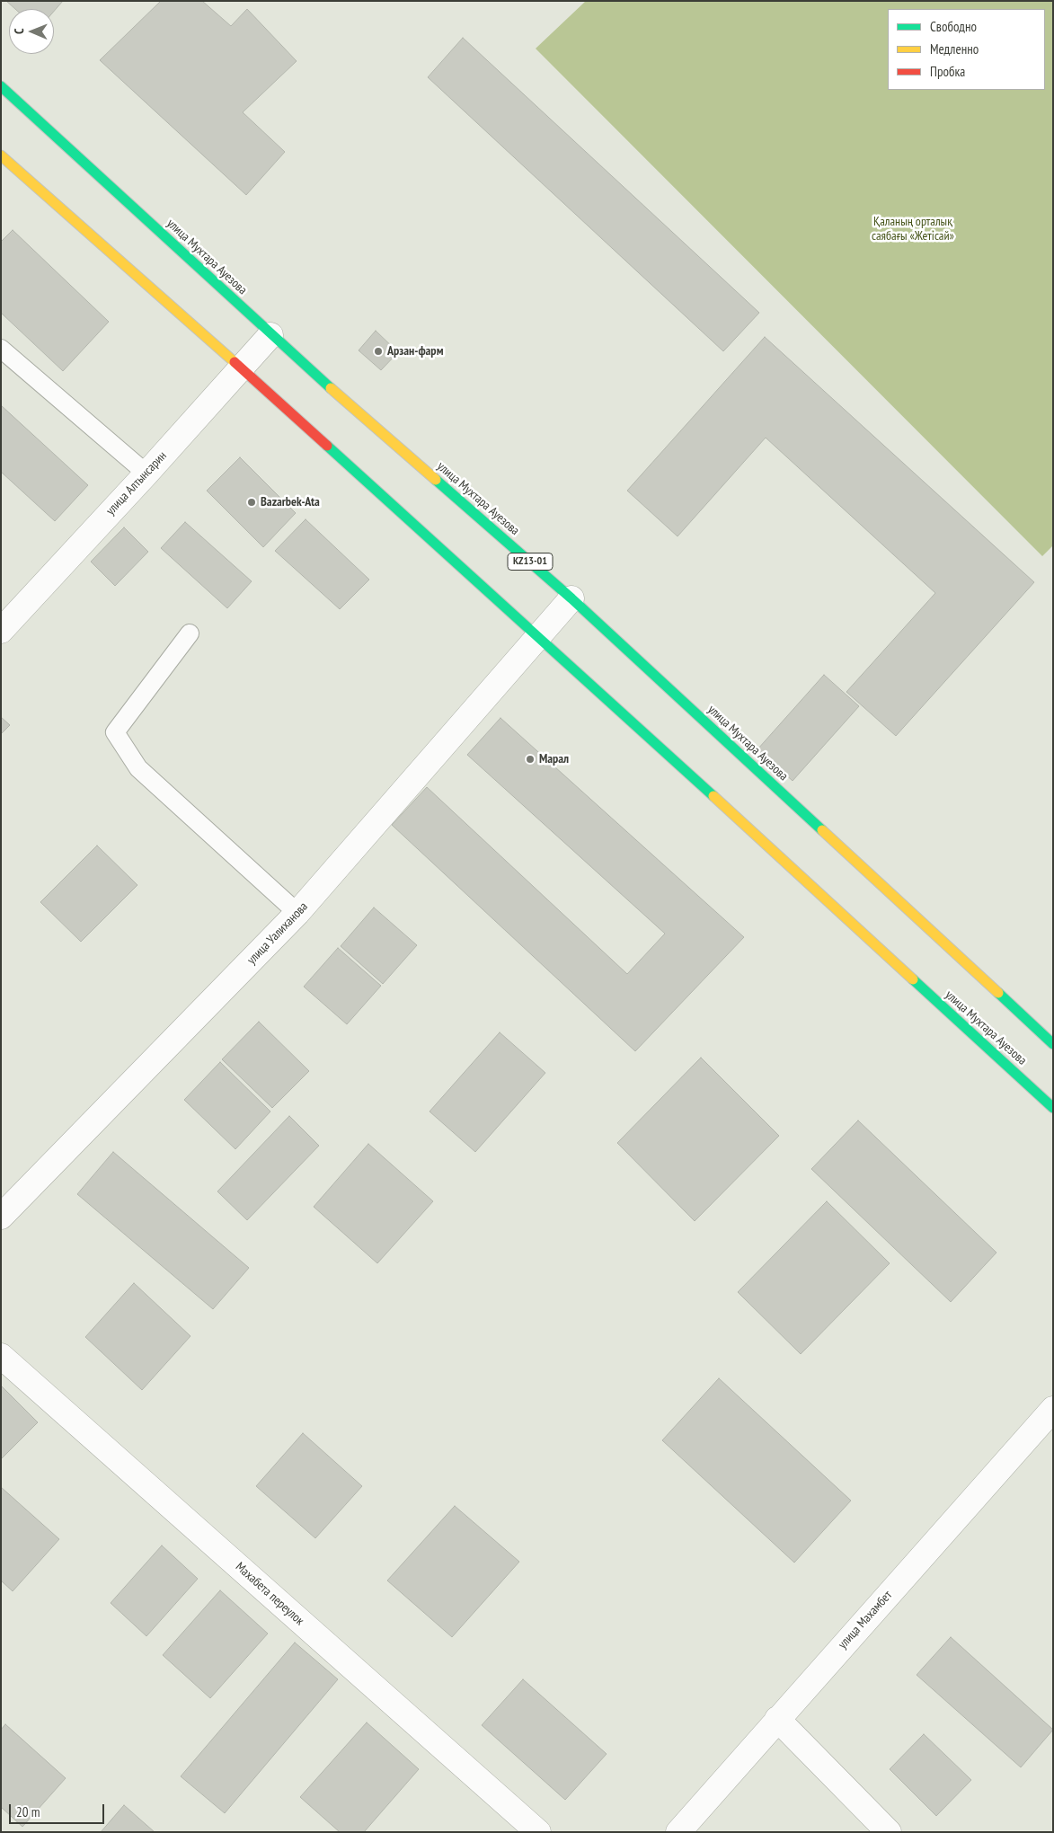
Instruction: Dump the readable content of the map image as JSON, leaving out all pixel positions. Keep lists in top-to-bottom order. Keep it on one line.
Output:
{"streets":{"main road":["улица Мухтара Ауезова","KZ13-01"],"street":["улица Алтынсарин","улица Уалиханова","Махабета переулок","улица Махамбет"]},"crossings":[["улица Мухтара Ауезова","улица Алтынсарин"],["улица Мухтара Ауезова","улица Уалиханова"]],"parks":["Қаланың орталық саябағы «Жетісай»"],"places":["Арзан-фарм","Bazarbek-Ata","Марал"],"legend":["Свободно","Медленно","Пробка"],"scale_bar":"20 m","north":"left"}
